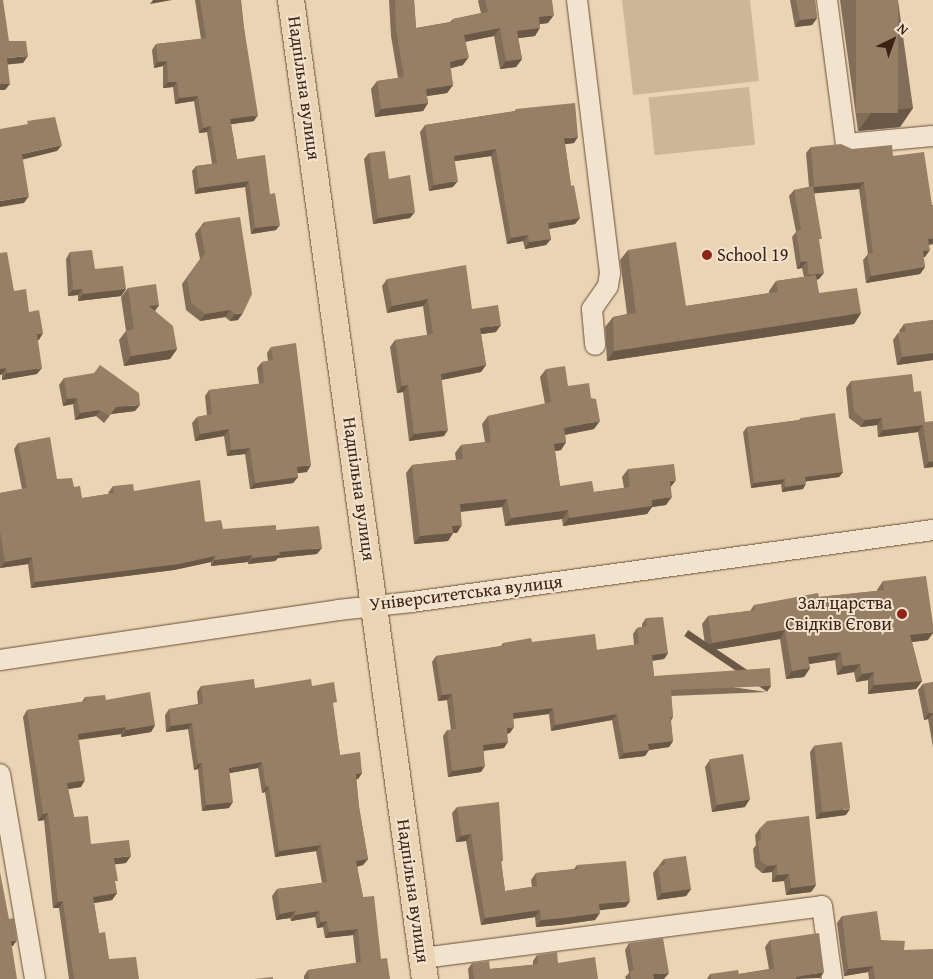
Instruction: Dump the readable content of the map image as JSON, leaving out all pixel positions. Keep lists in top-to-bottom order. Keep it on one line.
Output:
{"streets":{"main road":["Надпільна вулиця"],"street":["Університетська вулиця"]},"crossings":[["Надпільна вулиця","Університетська вулиця"]],"places":["School 19","Зал царства Свідків Єгови"],"north":"top right"}
